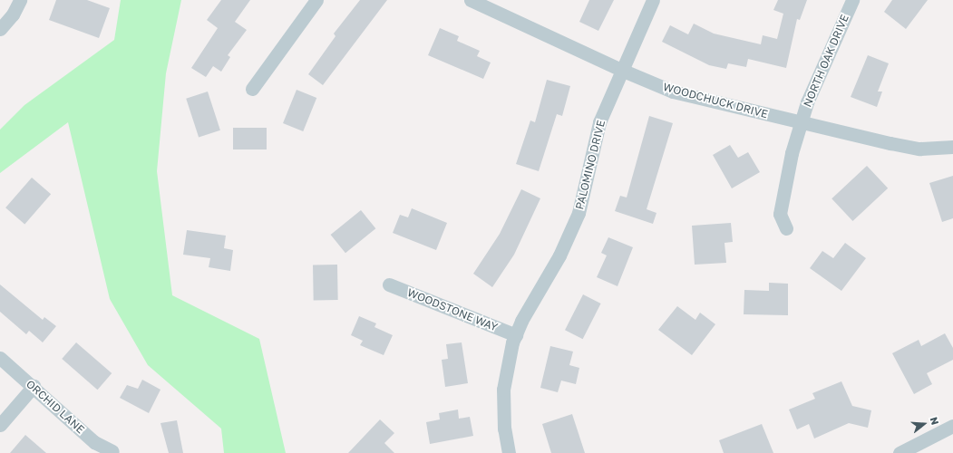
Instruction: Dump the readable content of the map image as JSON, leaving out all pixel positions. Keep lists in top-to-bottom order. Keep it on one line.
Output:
{"streets":{"street":["NORTH OAK DRIVE","WOODCHUCK DRIVE","PALOMINO DRIVE","WOODSTONE WAY","ORCHID LANE"]},"crossings":[["NORTH OAK DRIVE","WOODCHUCK DRIVE"],["WOODCHUCK DRIVE","PALOMINO DRIVE"],["PALOMINO DRIVE","WOODSTONE WAY"]],"north":"right"}
